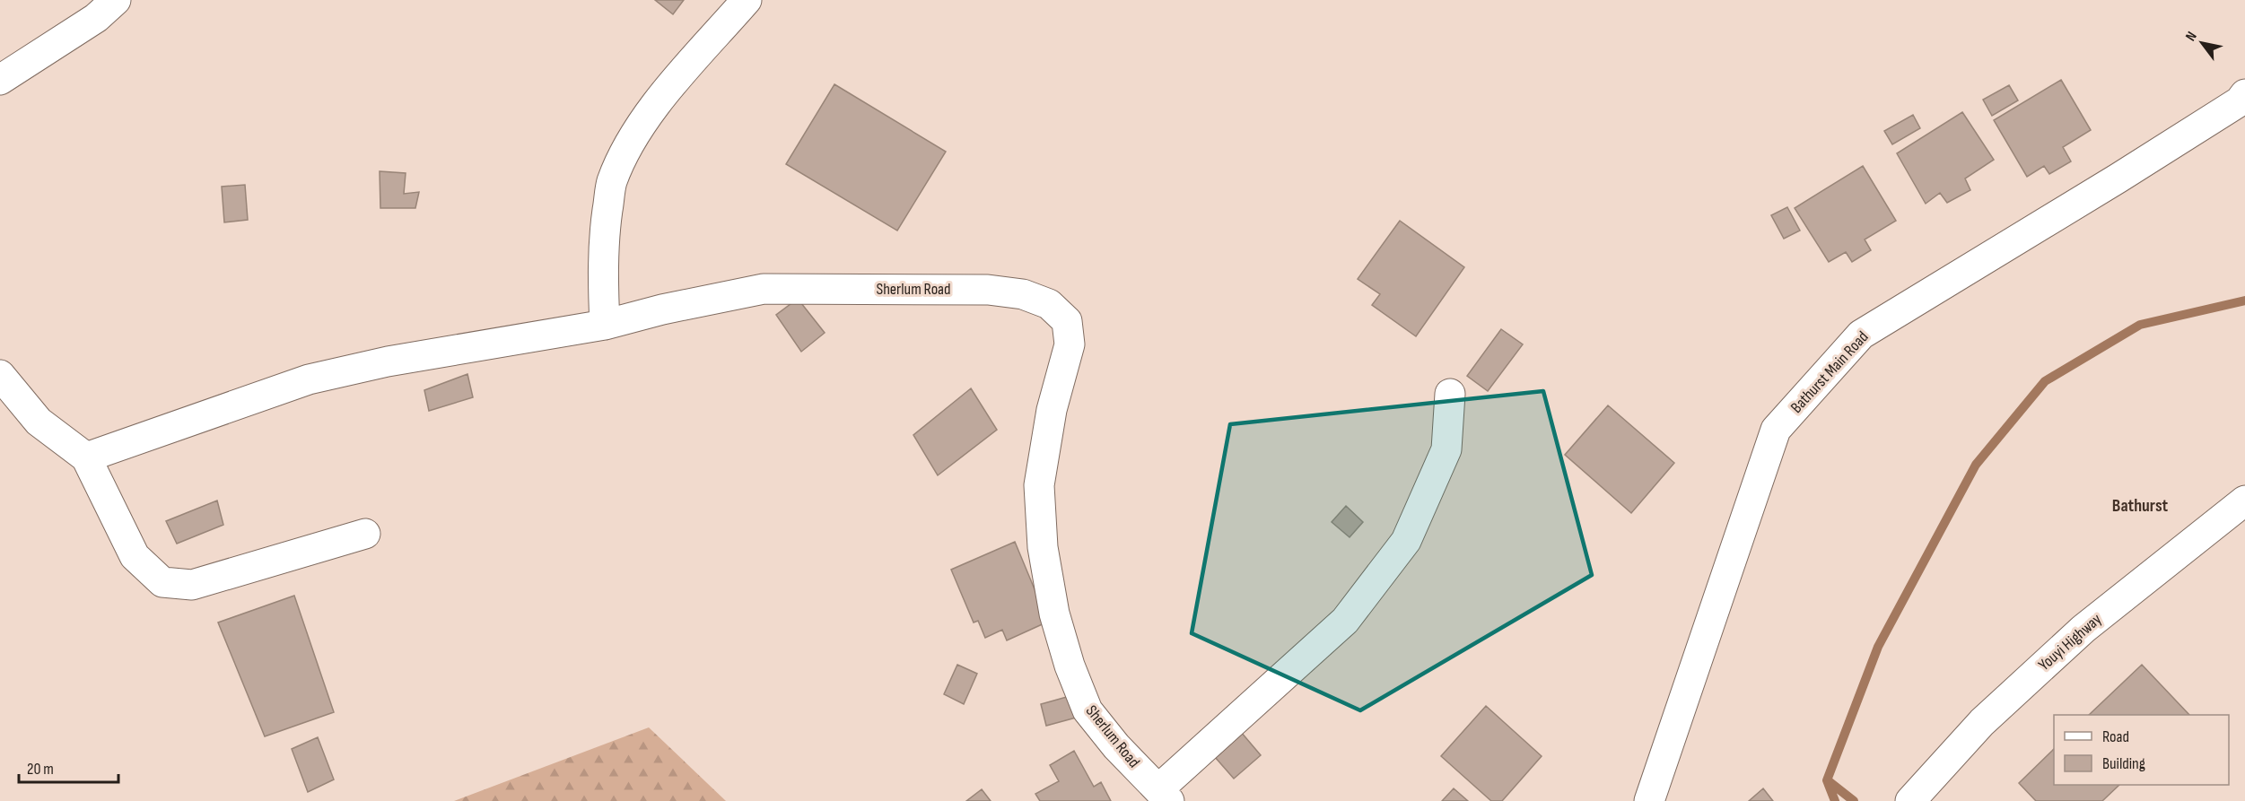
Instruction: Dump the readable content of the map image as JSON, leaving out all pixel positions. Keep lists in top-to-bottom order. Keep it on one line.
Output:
{"streets":{"street":["Sherlum Road","Bathurst Main Road","Youyi Highway"]},"districts":["Bathurst"],"legend":["Road","Building"],"scale_bar":"20 m","north":"top left"}
